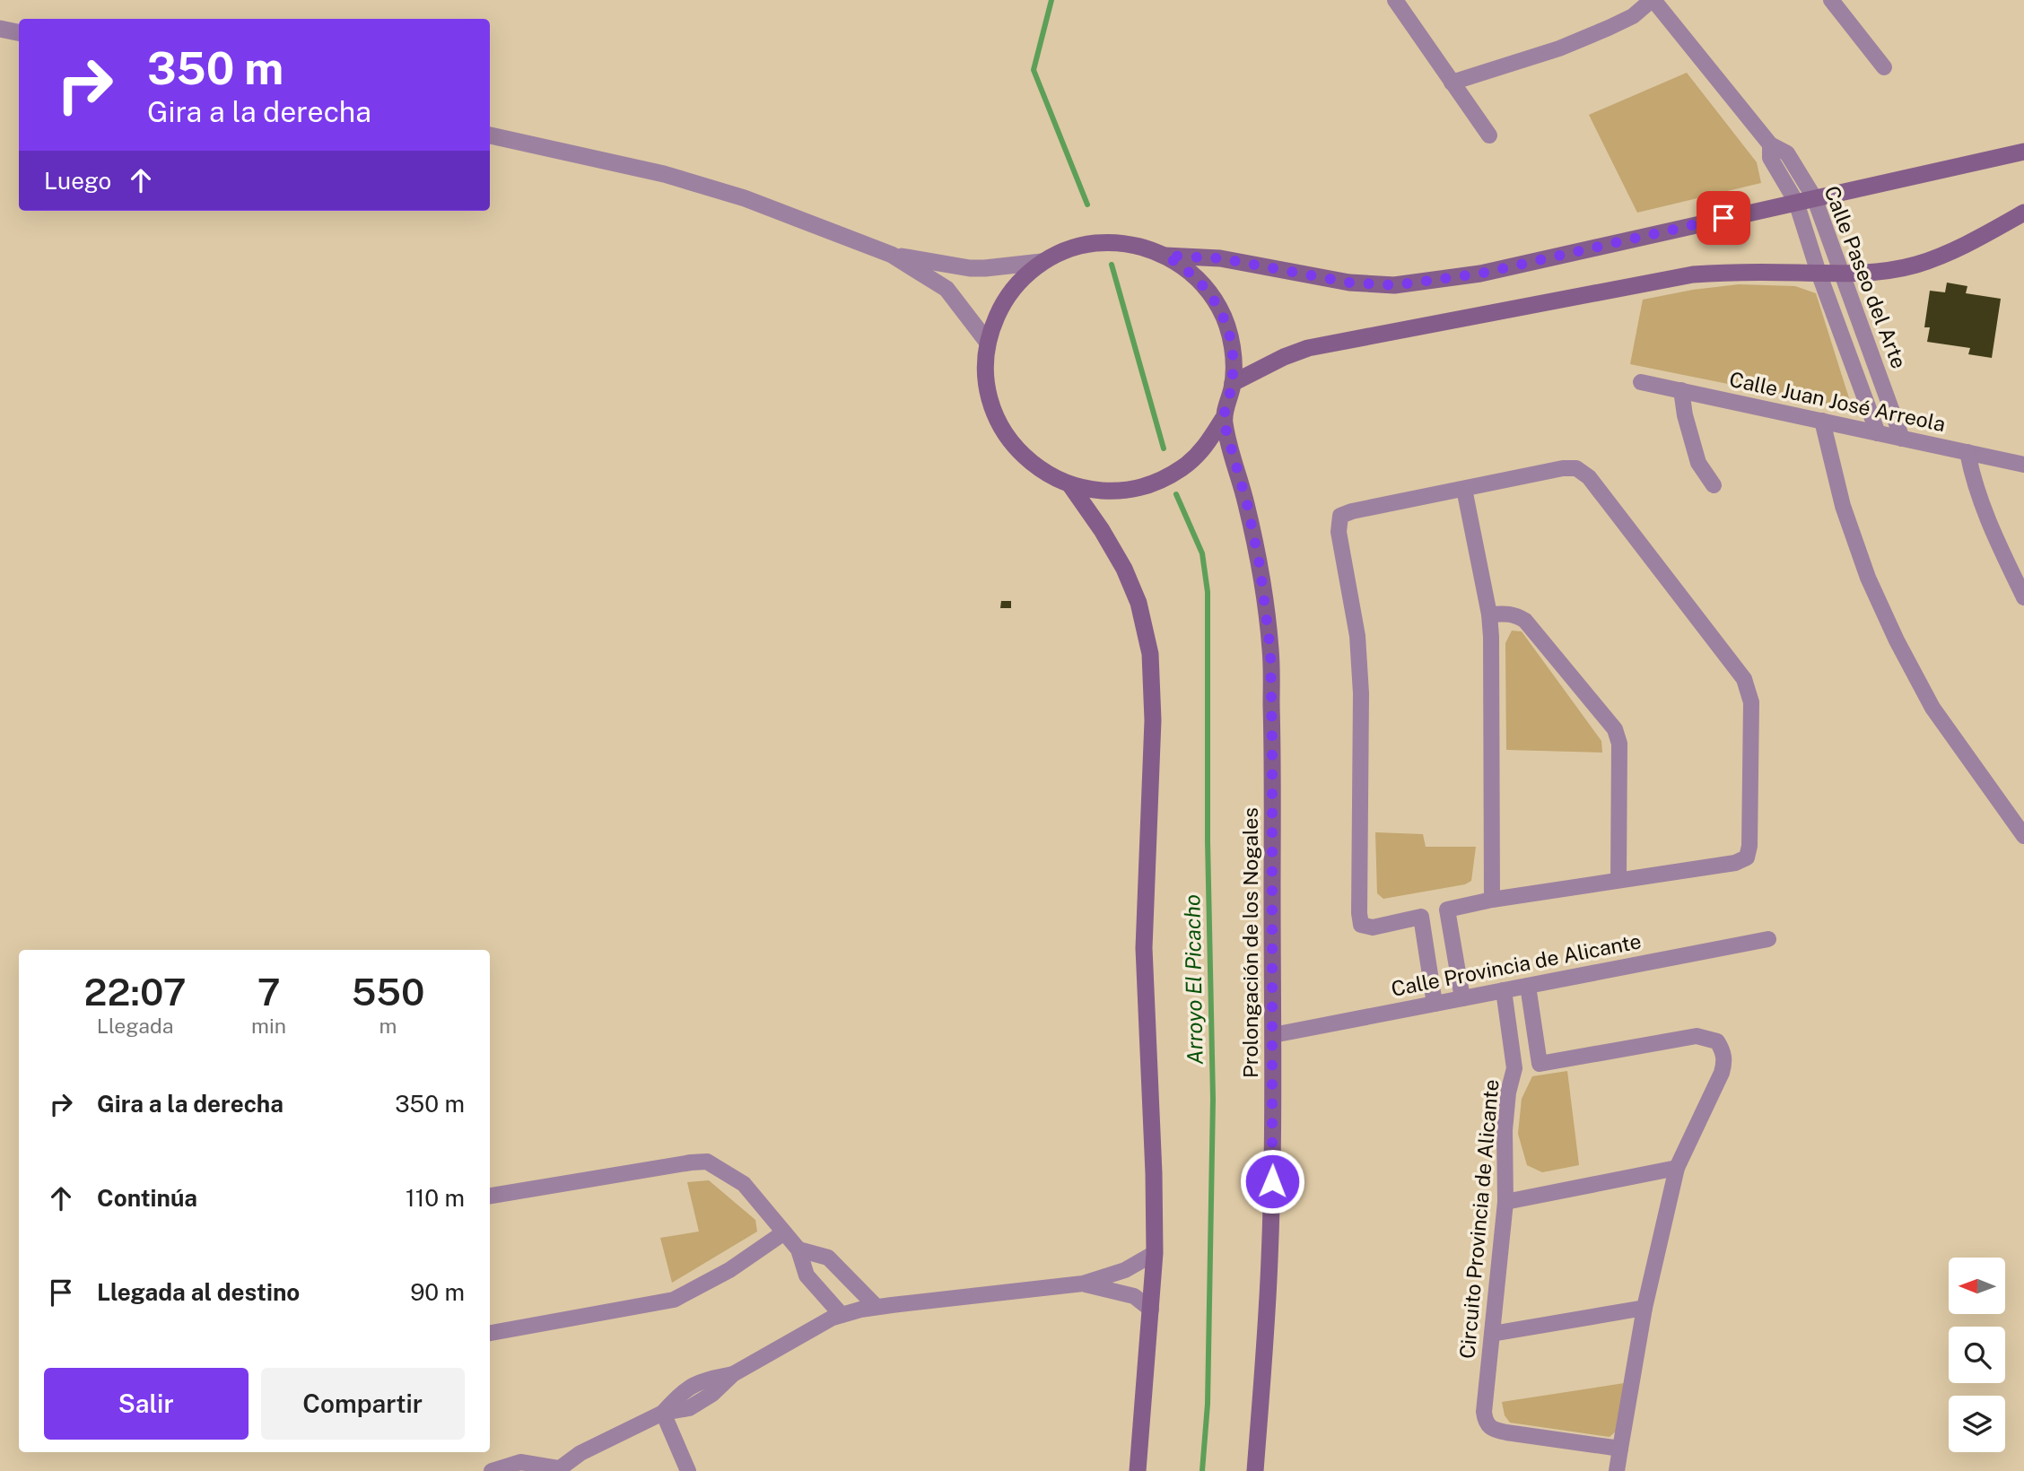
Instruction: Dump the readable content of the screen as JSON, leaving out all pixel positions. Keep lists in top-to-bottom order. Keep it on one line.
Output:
{"streets":{"main road":["Prolongación de los Nogales"],"street":["Calle Paseo del Arte","Calle Juan José Arreola","Calle Provincia de Alicante","Circuito Provincia de Alicante"]},"crossings":[["Calle Paseo del Arte","Calle Juan José Arreola"],["Prolongación de los Nogales","Calle Provincia de Alicante"],["Calle Provincia de Alicante","Circuito Provincia de Alicante"]],"water":["Arroyo El Picacho"],"north":"left","page":{"turn":["350 m","Gira a la derecha"],"then":"Luego","eta":["22:07","Llegada","7","min","550","m"],"list":[{"name":"Gira a la derecha","value":"350 m"},{"name":"Continúa","value":"110 m"},{"name":"Llegada al destino","value":"90 m"}],"buttons":["Salir","Compartir"]}}
